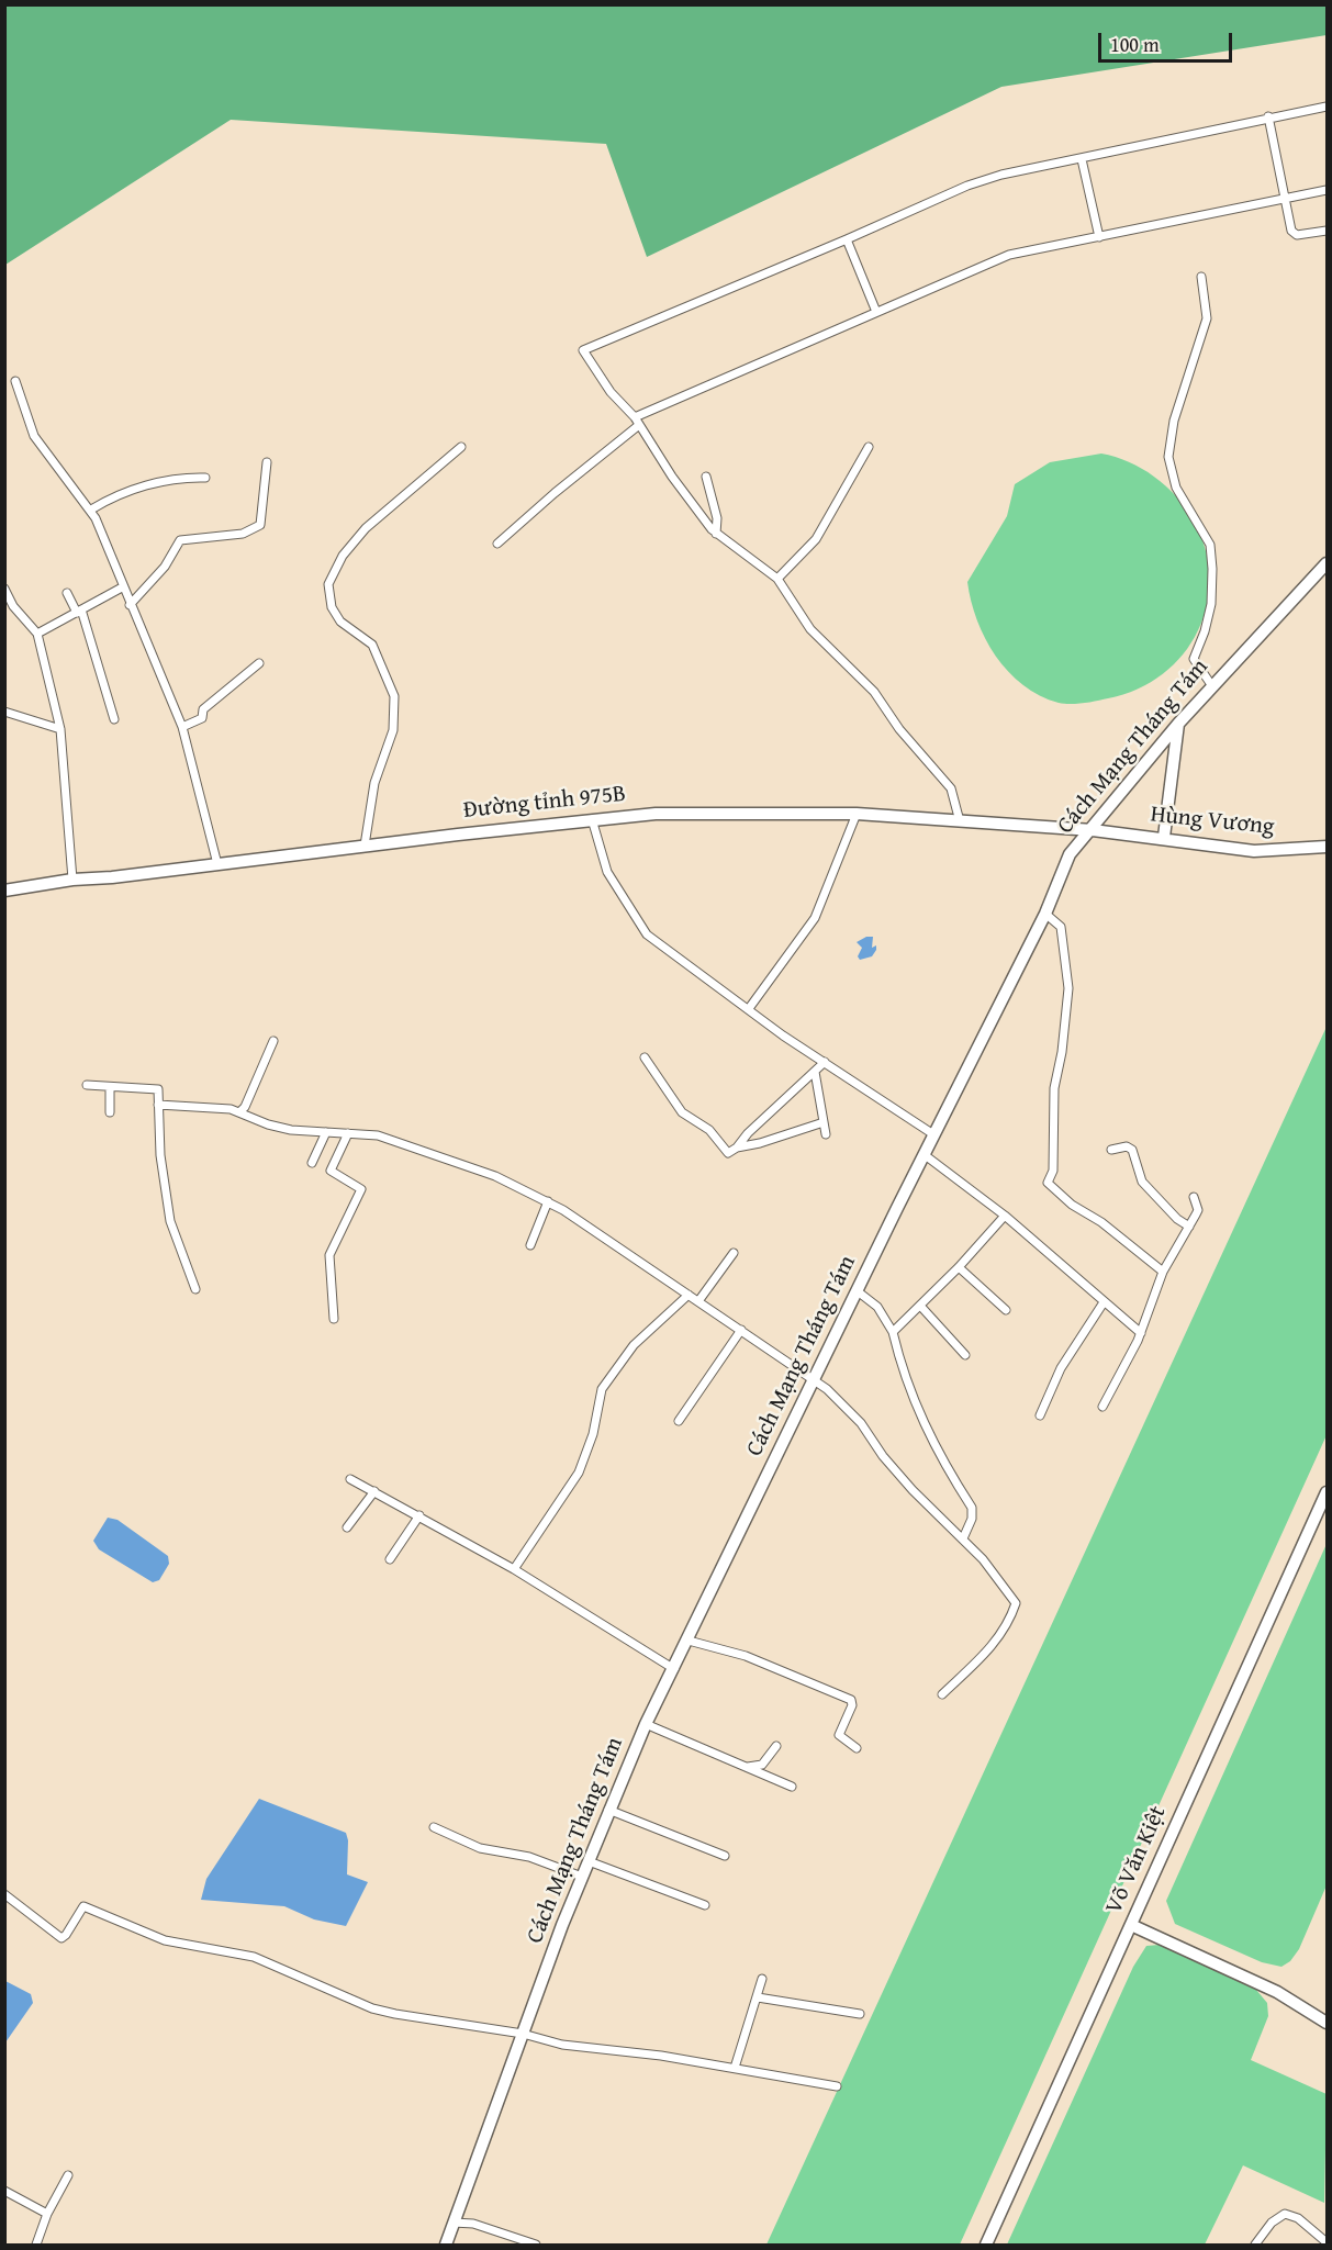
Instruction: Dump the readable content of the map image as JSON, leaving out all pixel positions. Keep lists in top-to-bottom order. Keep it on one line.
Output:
{"streets":{"street":["Cách Mạng Tháng Tám","Đường tỉnh 975B","Hùng Vương","Võ Văn Kiệt"]},"crossings":[["Cách Mạng Tháng Tám","Đường tỉnh 975B"],["Cách Mạng Tháng Tám","Hùng Vương"],["Đường tỉnh 975B","Hùng Vương"]],"scale_bar":"100 m"}
